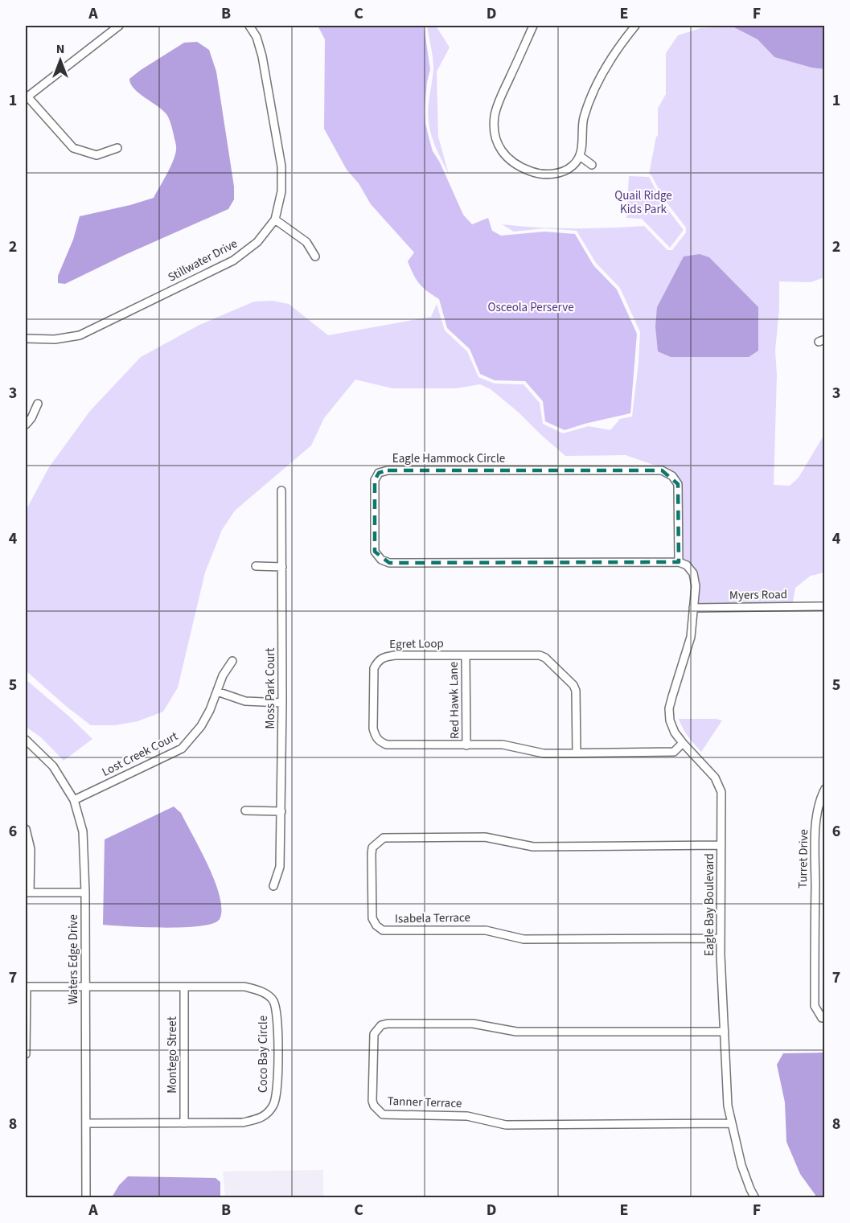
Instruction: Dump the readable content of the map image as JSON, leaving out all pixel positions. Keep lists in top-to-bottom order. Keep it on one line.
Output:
{"streets":{"street":["Stillwater Drive","Eagle Hammock Circle","Myers Road","Egret Loop","Moss Park Court","Red Hawk Lane","Lost Creek Court","Turret Drive","Eagle Bay Boulevard","Isabela Terrace","Waters Edge Drive","Coco Bay Circle","Montego Street","Tanner Terrace"]},"crossings":[["Myers Road","Eagle Bay Boulevard"],["Egret Loop","Red Hawk Lane"],["Egret Loop","Eagle Bay Boulevard"],["Lost Creek Court","Waters Edge Drive"],["Eagle Bay Boulevard","Isabela Terrace"],["Eagle Bay Boulevard","Tanner Terrace"],["Waters Edge Drive","Coco Bay Circle"],["Coco Bay Circle","Montego Street"]],"parks":["Quail Ridge Kids Park","Osceola Perserve"],"north":"top","grid":{"columns":["A","B","C","D","E","F"],"rows":["1","2","3","4","5","6","7","8"]}}
